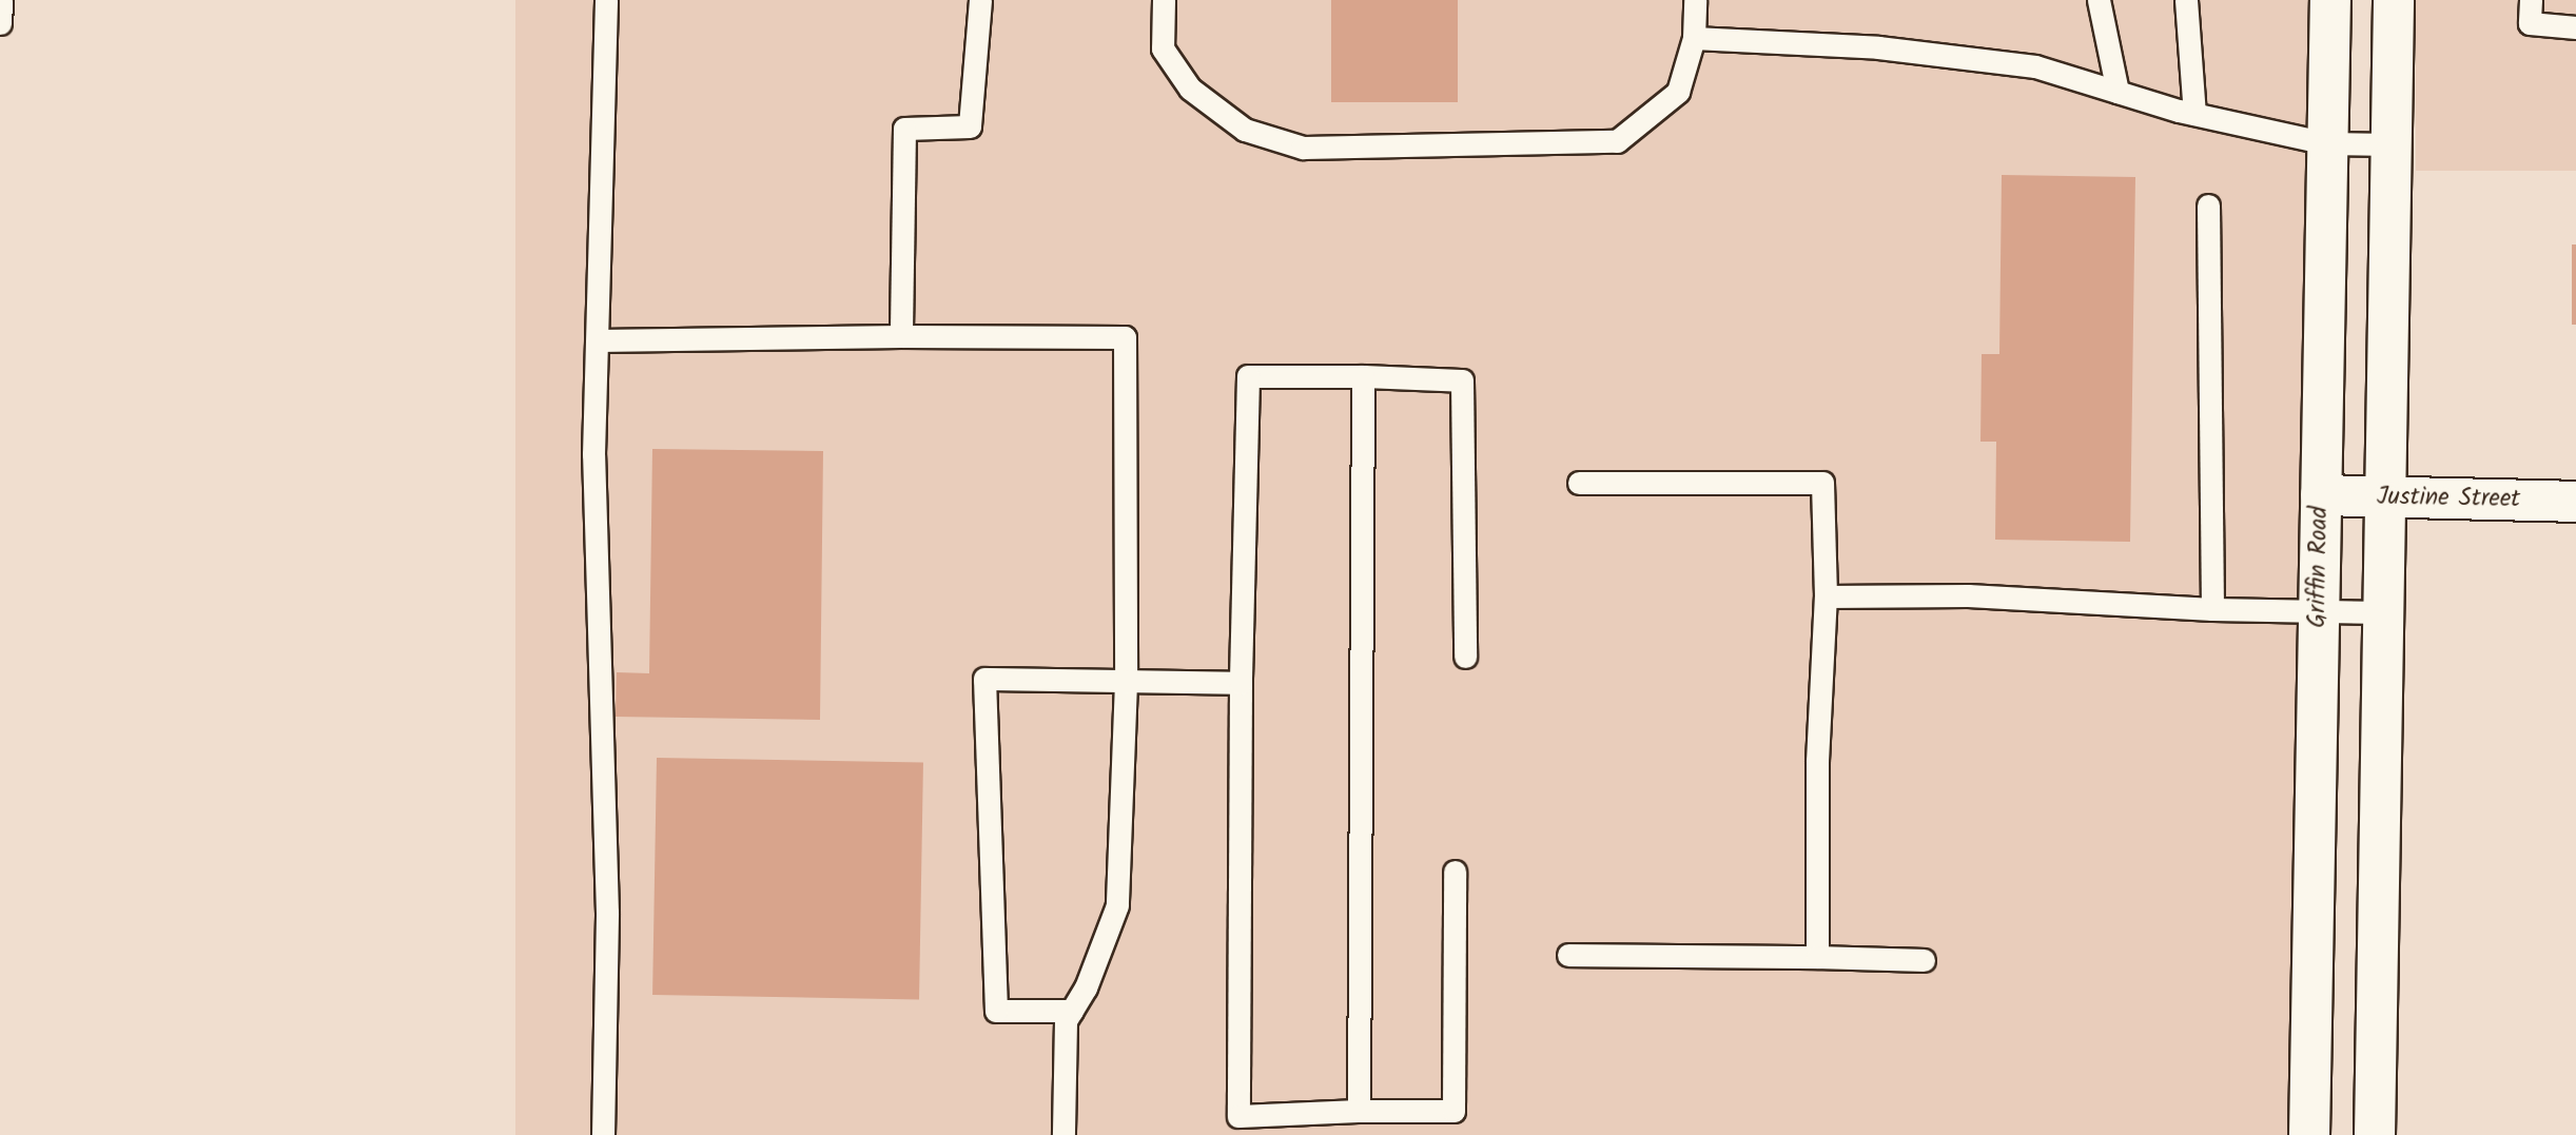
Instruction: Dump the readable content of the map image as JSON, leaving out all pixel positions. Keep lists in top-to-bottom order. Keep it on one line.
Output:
{"streets":{"street":["Justine Street","Griffin Road"]},"crossings":[["Justine Street","Griffin Road"]]}
